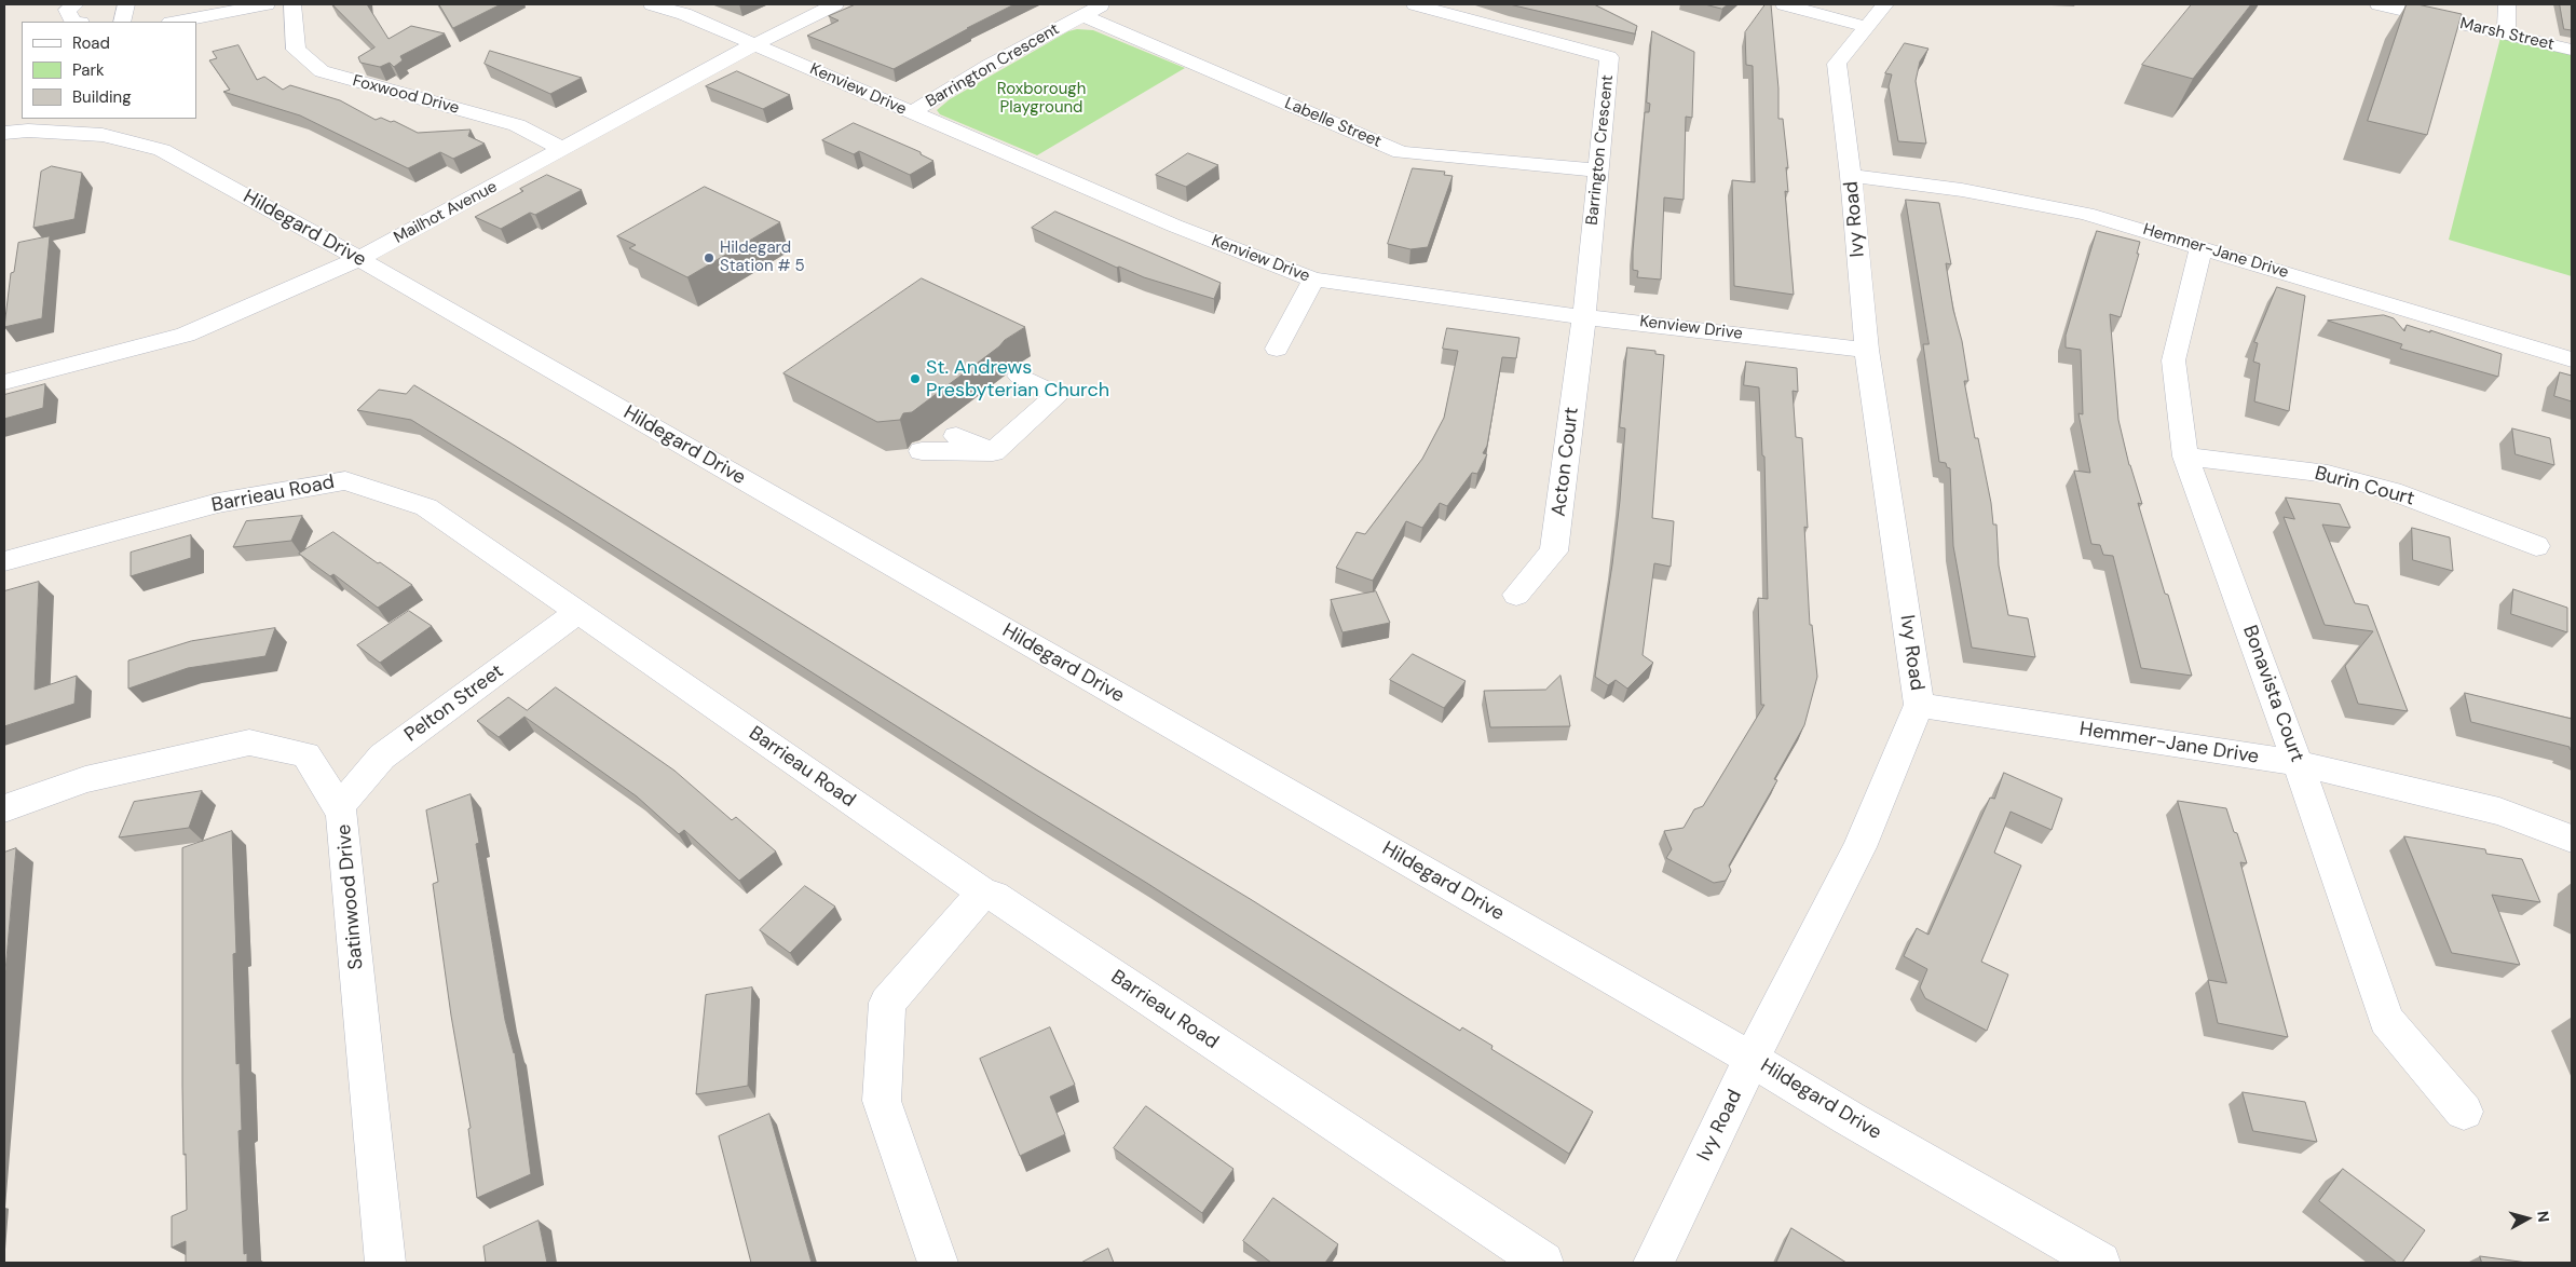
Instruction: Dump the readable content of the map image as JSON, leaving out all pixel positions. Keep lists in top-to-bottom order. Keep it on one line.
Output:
{"streets":{"street":["Marsh Street","Barrington Crescent","Kenview Drive","Foxwood Drive","Labelle Street","Mailhot Avenue","Ivy Road","Hildegard Drive","Hemmer-Jane Drive","Acton Court","Burin Court","Barrieau Road","Bonavista Court","Pelton Street","Satinwood Drive"]},"crossings":[["Barrington Crescent","Kenview Drive"],["Barrington Crescent","Labelle Street"],["Barrington Crescent","Acton Court"],["Kenview Drive","Mailhot Avenue"],["Kenview Drive","Ivy Road"],["Kenview Drive","Acton Court"],["Foxwood Drive","Mailhot Avenue"],["Mailhot Avenue","Hildegard Drive"],["Ivy Road","Hildegard Drive"],["Ivy Road","Hemmer-Jane Drive"],["Hemmer-Jane Drive","Bonavista Court"],["Burin Court","Bonavista Court"],["Barrieau Road","Pelton Street"],["Pelton Street","Satinwood Drive"]],"parks":["Roxborough Playground"],"places":["Hildegard Station # 5","St. Andrews Presbyterian Church"],"legend":["Road","Park","Building"],"north":"right"}
